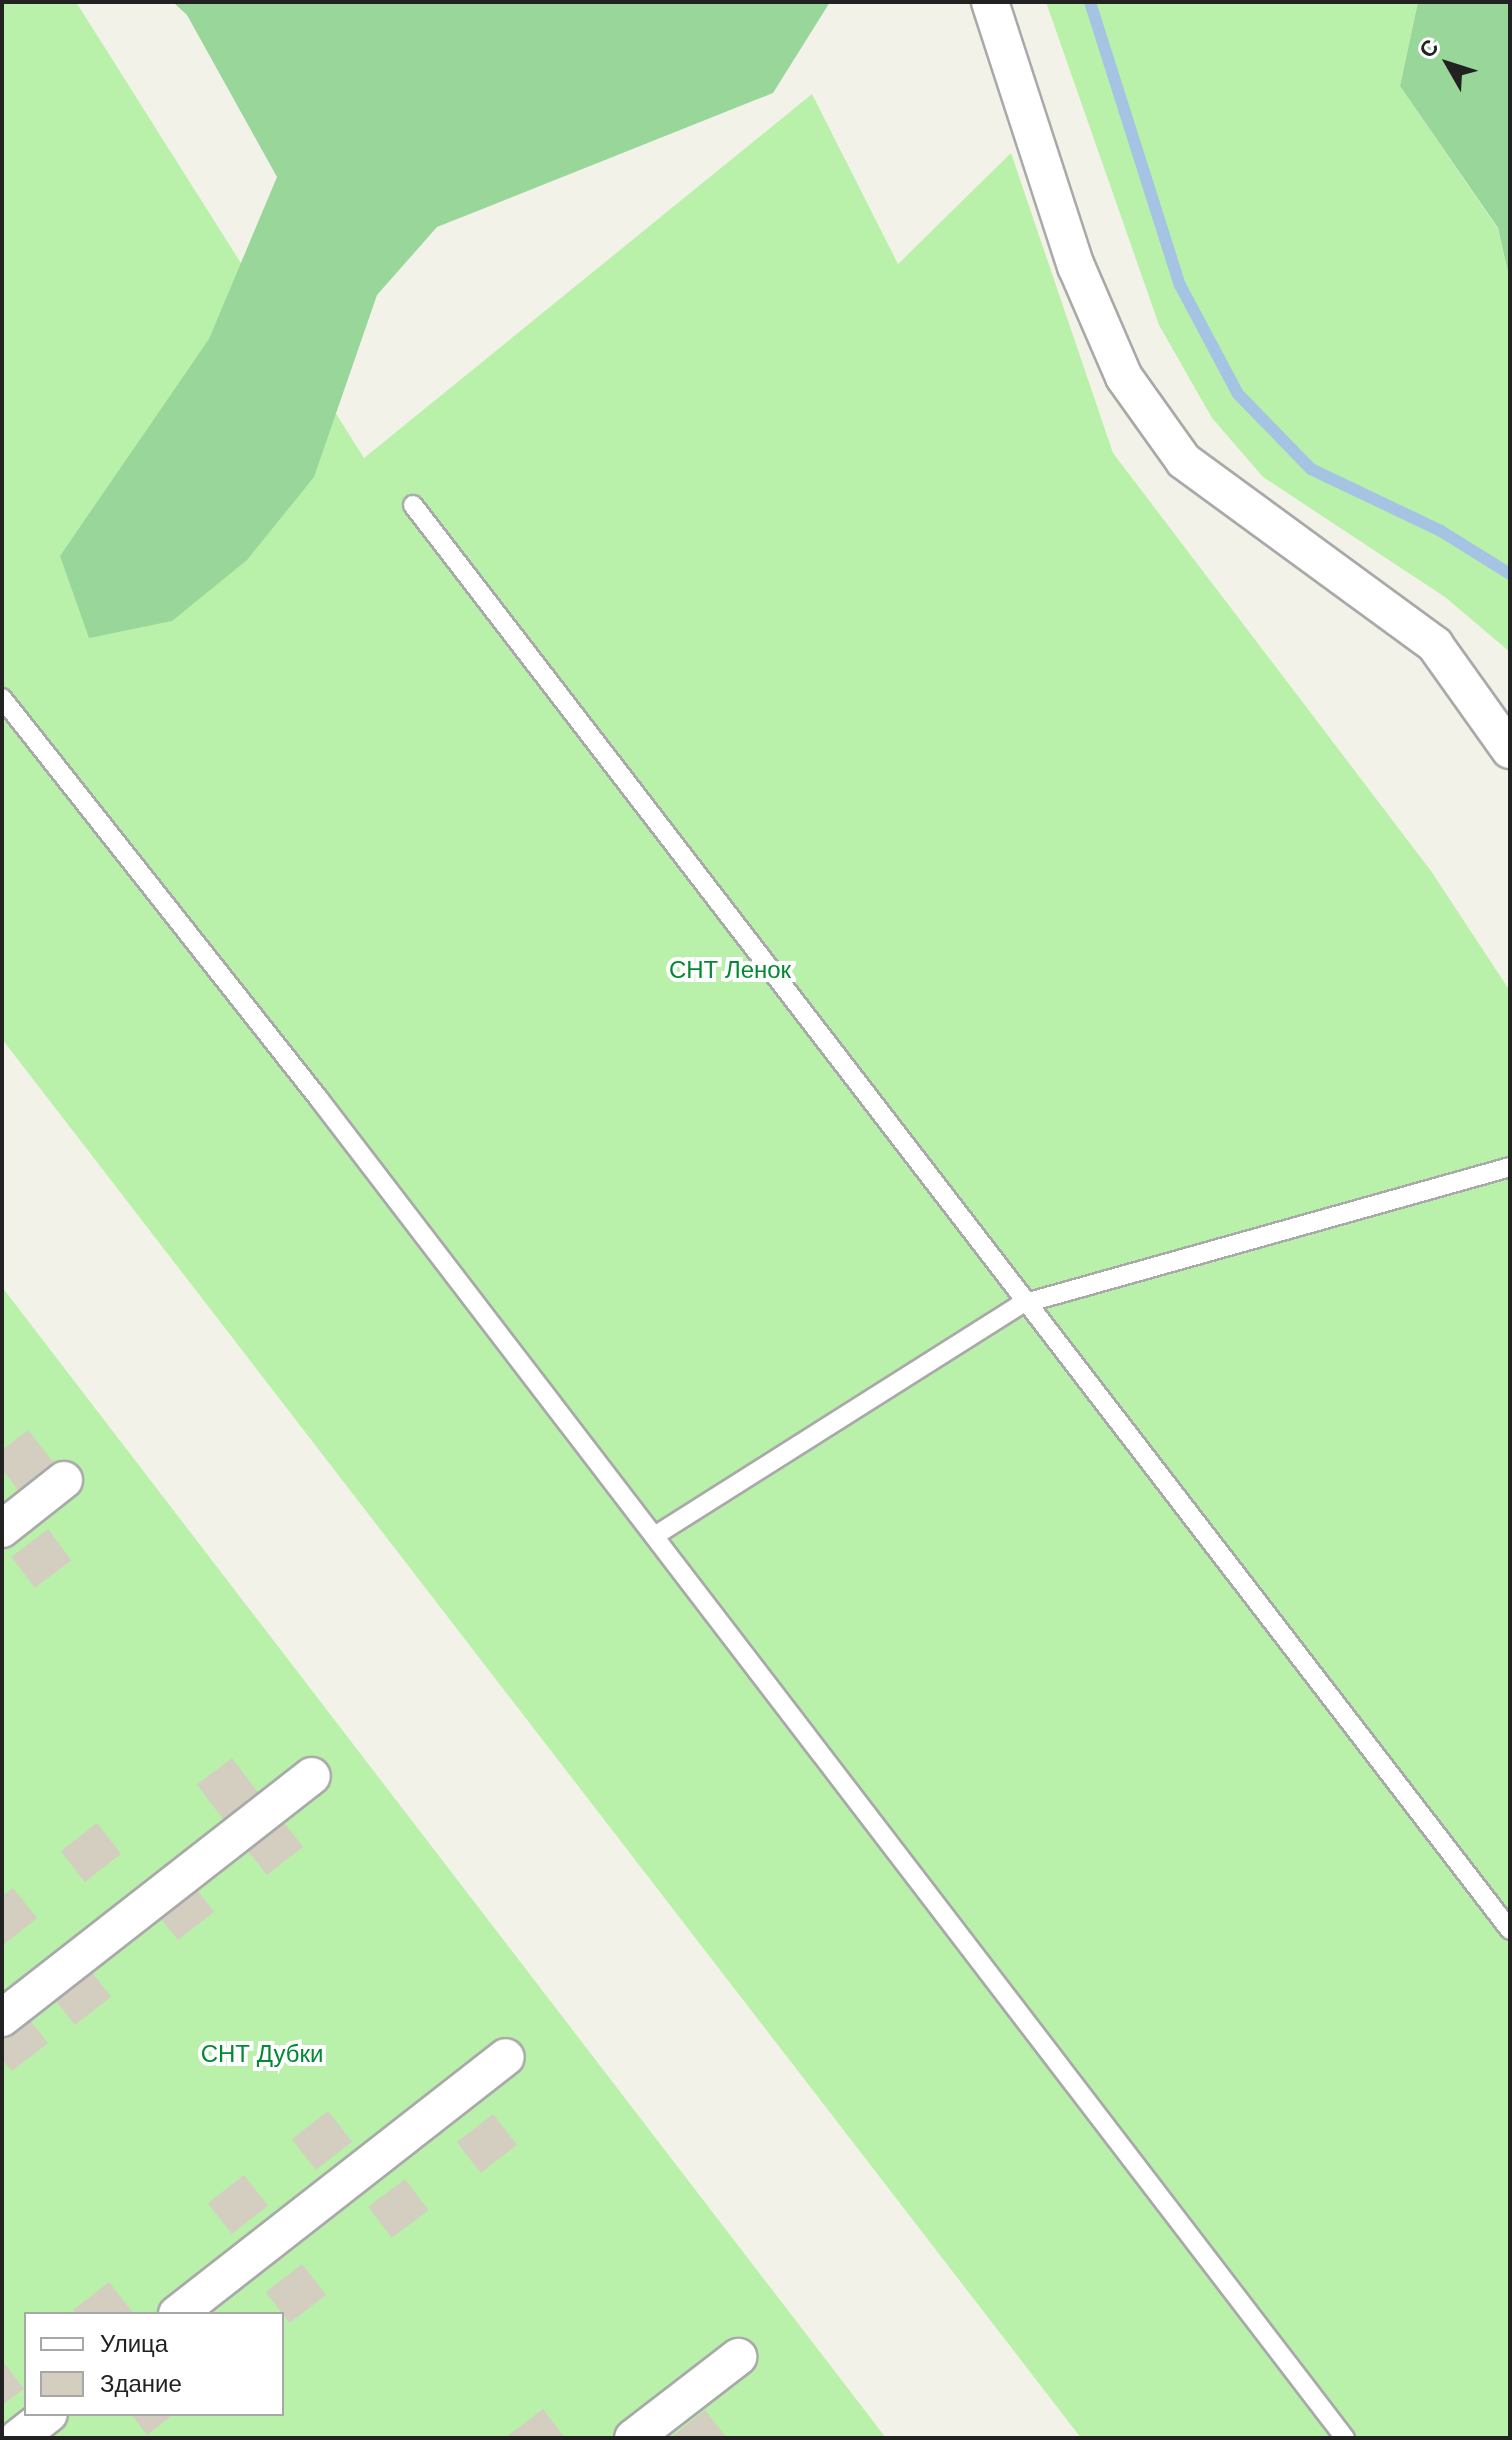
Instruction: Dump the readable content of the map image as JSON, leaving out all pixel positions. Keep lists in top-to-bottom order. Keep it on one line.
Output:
{"parks":["СНТ Ленок","СНТ Дубки"],"legend":["Улица","Здание"],"north":"top left"}
